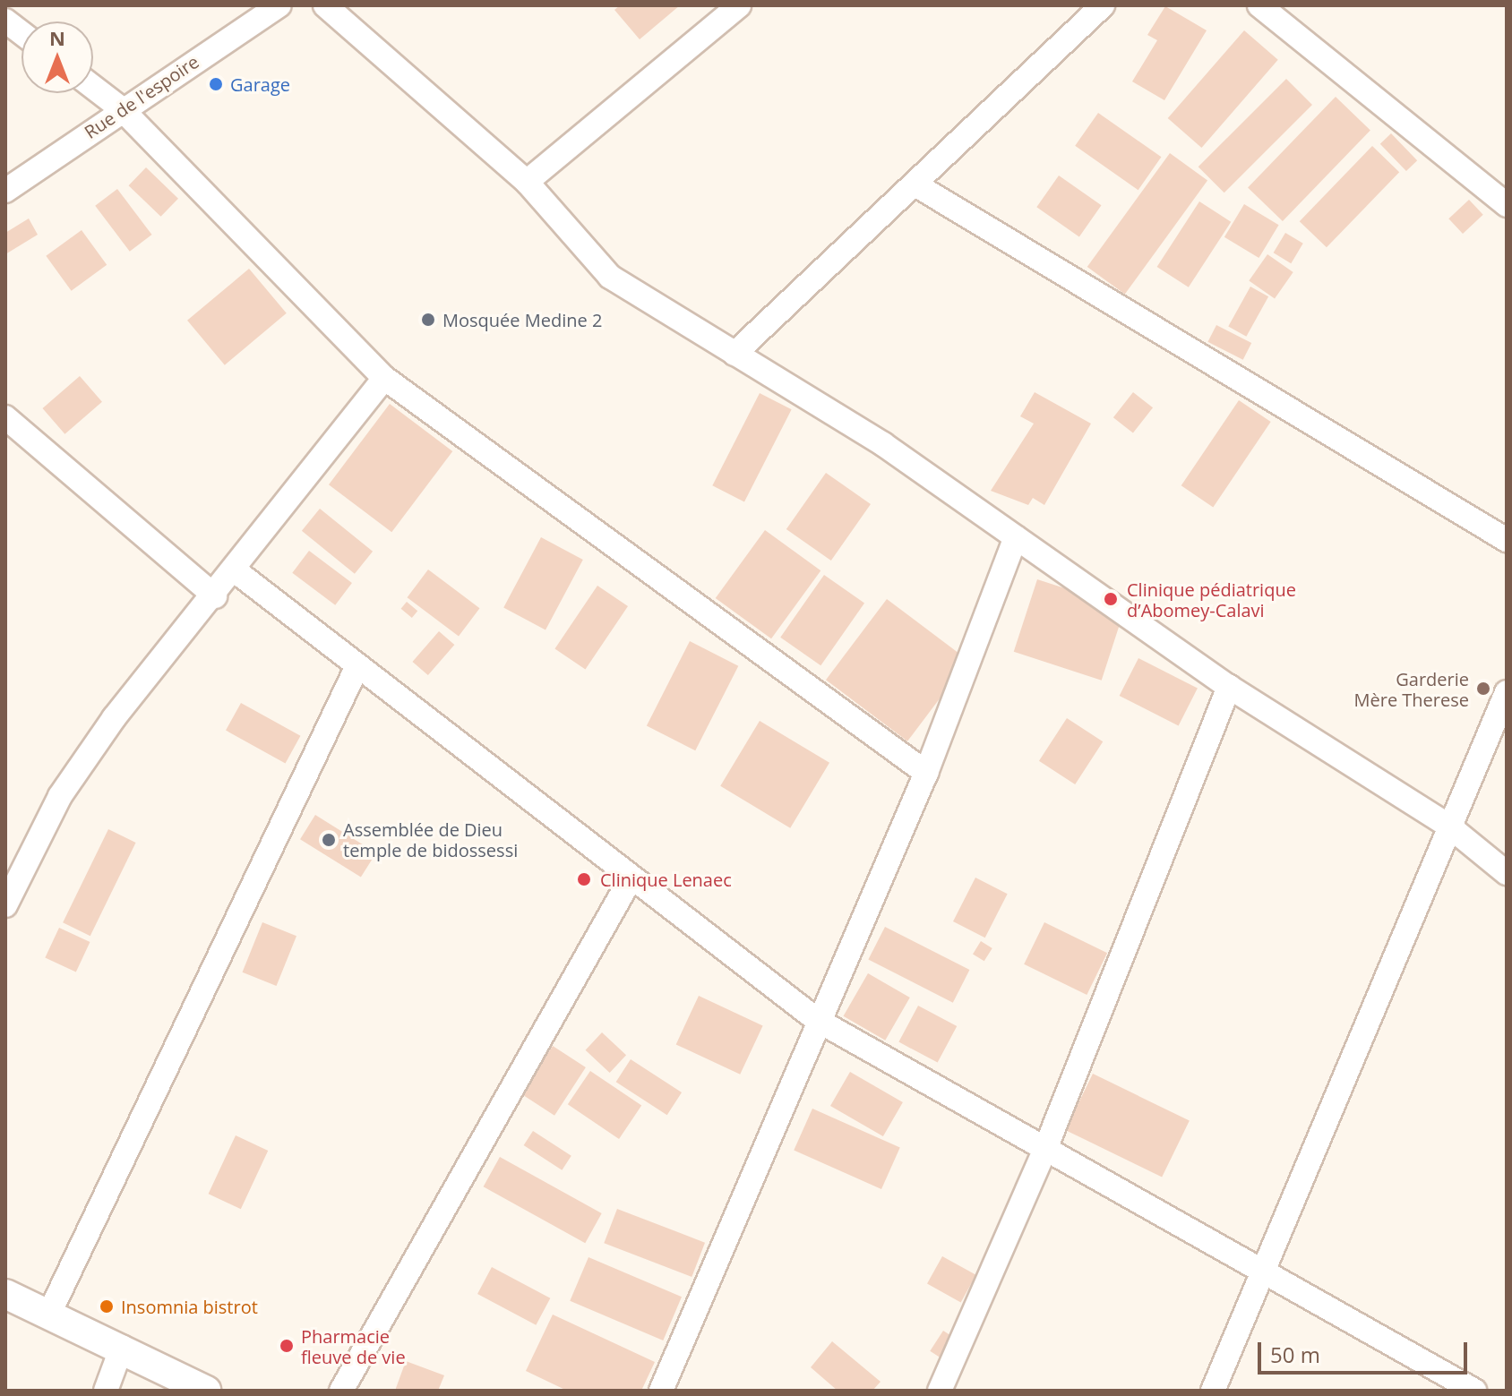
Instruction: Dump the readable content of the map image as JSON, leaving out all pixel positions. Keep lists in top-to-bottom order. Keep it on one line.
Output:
{"streets":{"street":["Rue de l'espoire"]},"places":["Garage","Mosquée Medine 2","Clinique pédiatrique d’Abomey-Calavi","Garderie Mère Therese","Assemblée de Dieu temple de bidossessi","Clinique Lenaec","Insomnia bistrot","Pharmacie fleuve de vie"],"scale_bar":"50 m","north":"top"}
